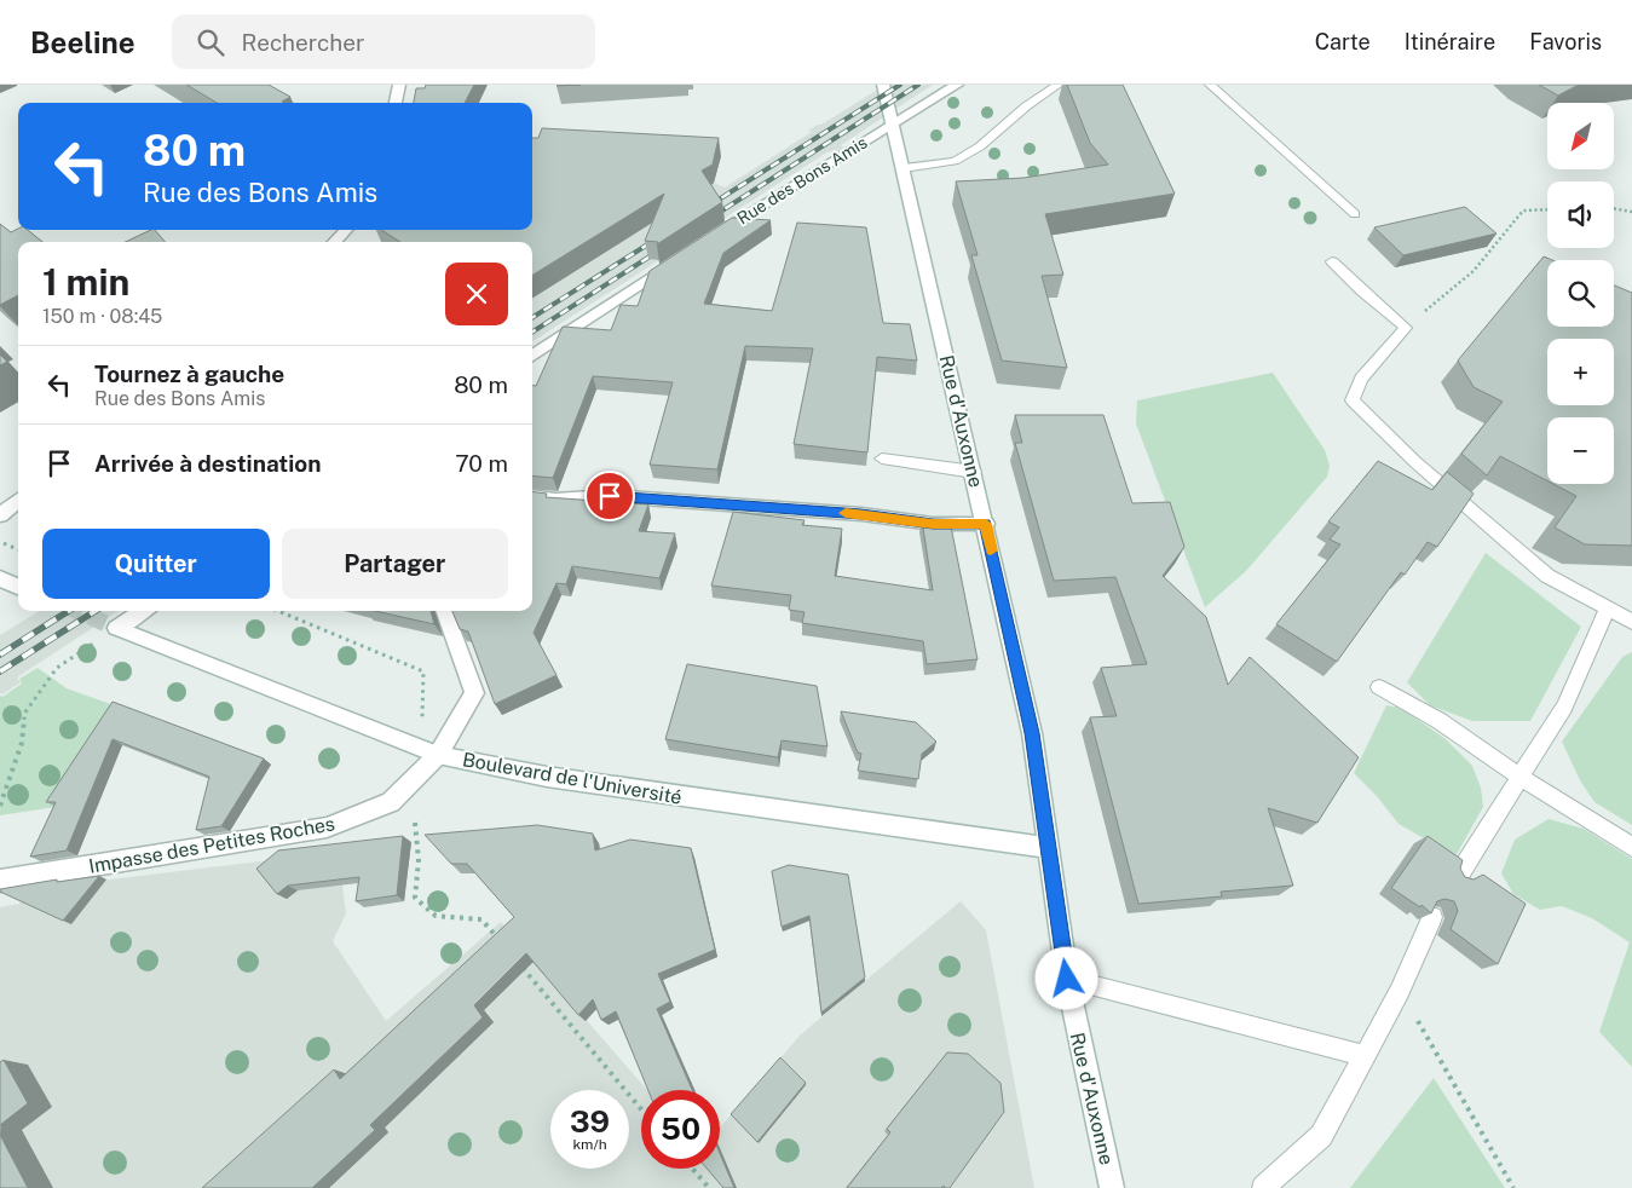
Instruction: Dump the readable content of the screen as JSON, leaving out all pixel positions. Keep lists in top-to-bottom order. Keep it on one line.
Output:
{"streets":{"main road":["Rue des Bons Amis","Rue d'Auxonne","Boulevard de l'Université","Impasse des Petites Roches"]},"crossings":[["Rue des Bons Amis","Rue d'Auxonne"],["Rue d'Auxonne","Boulevard de l'Université"],["Boulevard de l'Université","Impasse des Petites Roches"]],"north":"bottom left","page":{"header":"Beeline","search":"Rechercher","nav":["Carte","Itinéraire","Favoris"],"map_buttons":["+","−"],"turn":["80 m","Rue des Bons Amis"],"heading":["1 min","150 m · 08:45"],"list":[{"name":"Tournez à gauche","note":"Rue des Bons Amis","value":"80 m"},{"name":"Arrivée à destination","value":"70 m"}],"buttons":["Quitter","Partager"],"speed":"39 km/h","limit":"50"}}
